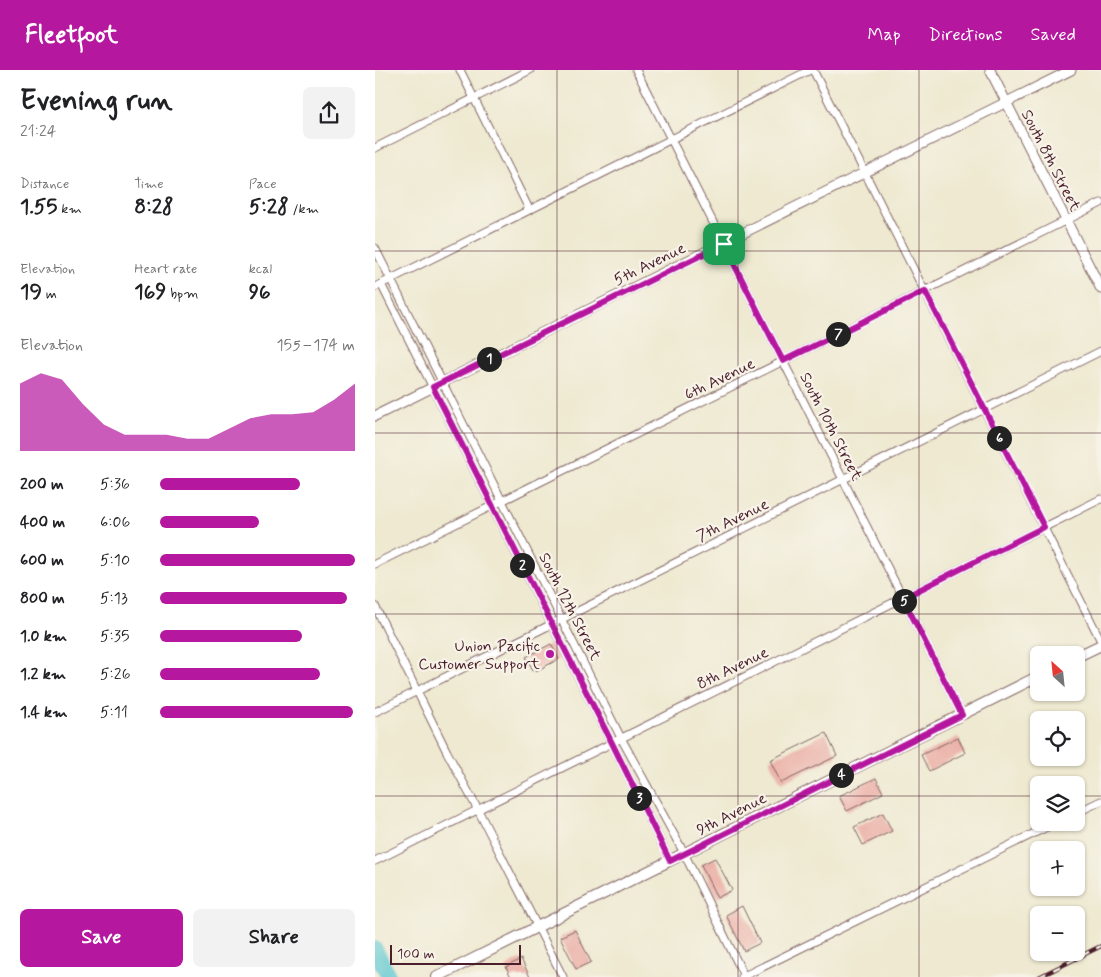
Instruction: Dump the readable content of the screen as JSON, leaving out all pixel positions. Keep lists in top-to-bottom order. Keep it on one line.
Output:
{"streets":{"main road":["9th Avenue"],"street":["South 8th Street","5th Avenue","6th Avenue","South 10th Street","7th Avenue","South 12th Street","8th Avenue"]},"crossings":[["South 8th Street","5th Avenue"],["South 8th Street","6th Avenue"],["5th Avenue","South 10th Street"],["5th Avenue","South 12th Street"],["6th Avenue","South 10th Street"],["6th Avenue","South 12th Street"],["South 10th Street","7th Avenue"],["South 10th Street","8th Avenue"],["South 10th Street","9th Avenue"],["7th Avenue","South 12th Street"],["South 12th Street","8th Avenue"],["South 12th Street","9th Avenue"]],"places":["Union Pacific Customer Support"],"scale_bar":"100 m","north":"top left","page":{"header":"Fleetfoot","nav":["Map","Directions","Saved"],"heading":["Evening run","21:24"],"stats":[["Distance","1.55 km"],["Time","8:28"],["Pace","5:28 /km"],["Elevation","19 m"],["Heart rate","169 bpm"],["kcal","96"]],"pins":["7","1","6","2","5","4","3"],"chart":["Elevation","155–174 m"],"list":[{"name":"200 m","note":"5:36"},{"name":"400 m","note":"6:06"},{"name":"600 m","note":"5:10"},{"name":"800 m","note":"5:13"},{"name":"1.0 km","note":"5:35"},{"name":"1.2 km","note":"5:26"},{"name":"1.4 km","note":"5:11"}],"map_buttons":["+","−"],"buttons":["Save","Share"],"scale":"100 m"}}
